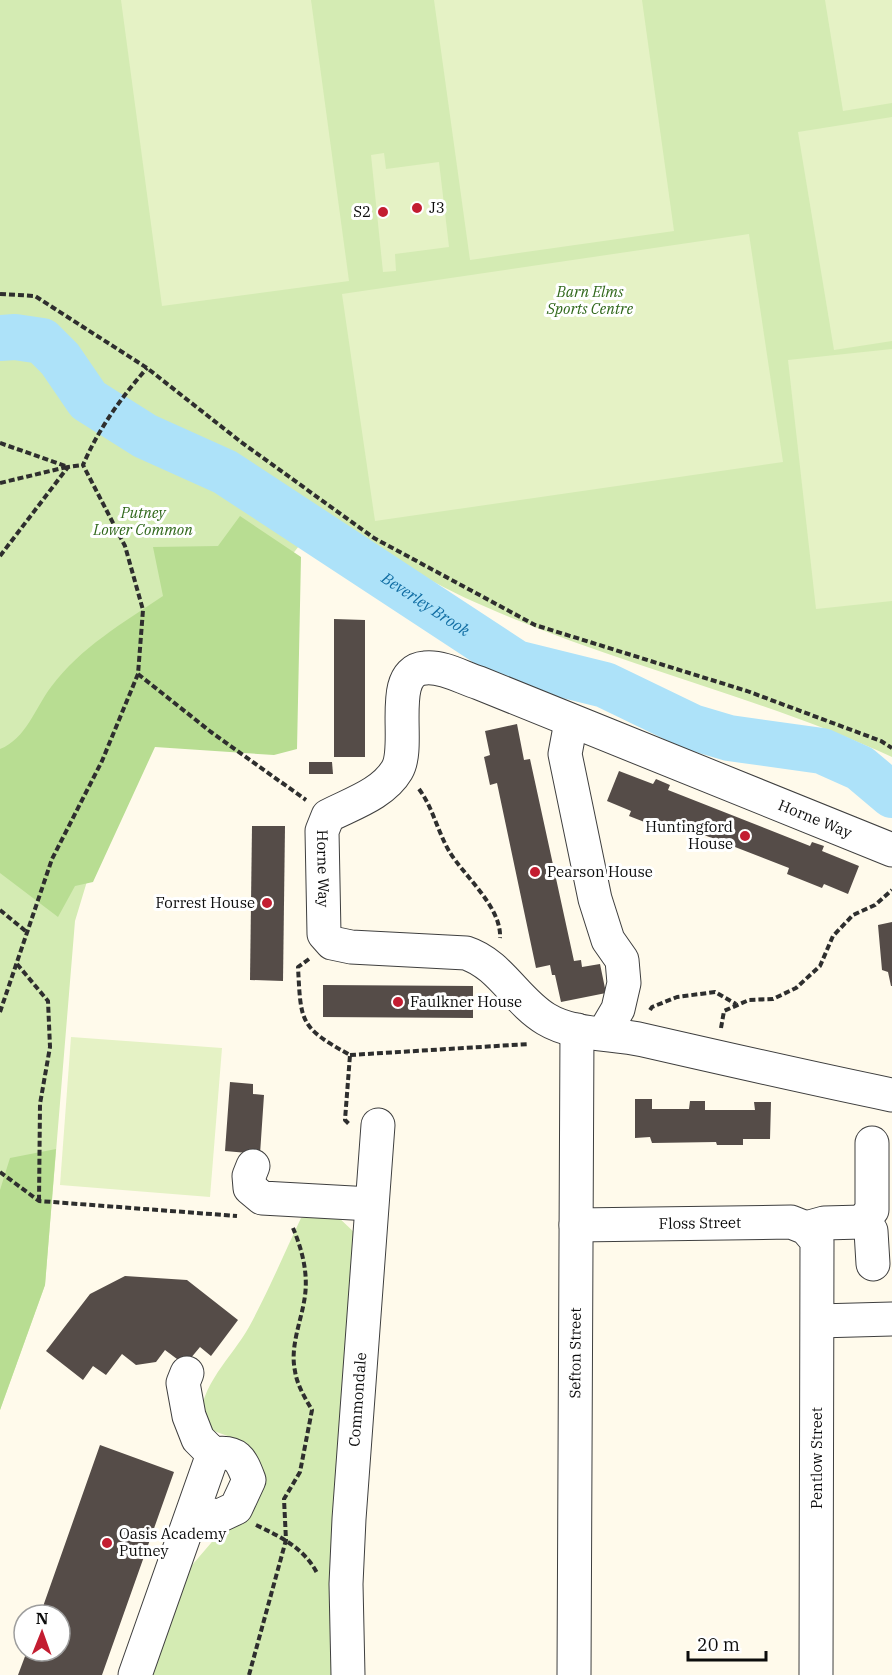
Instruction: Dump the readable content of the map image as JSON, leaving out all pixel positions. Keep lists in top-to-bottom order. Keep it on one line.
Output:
{"streets":{"street":["Horne Way","Floss Street","Sefton Street","Commondale","Pentlow Street"]},"crossings":[["Floss Street","Sefton Street"],["Floss Street","Pentlow Street"]],"water":["Beverley Brook"],"parks":["Barn Elms Sports Centre","Putney Lower Common"],"places":["J3","S2","Huntingford House","Pearson House","Forrest House","Faulkner House","Oasis Academy Putney"],"scale_bar":"20 m","north":"top"}
